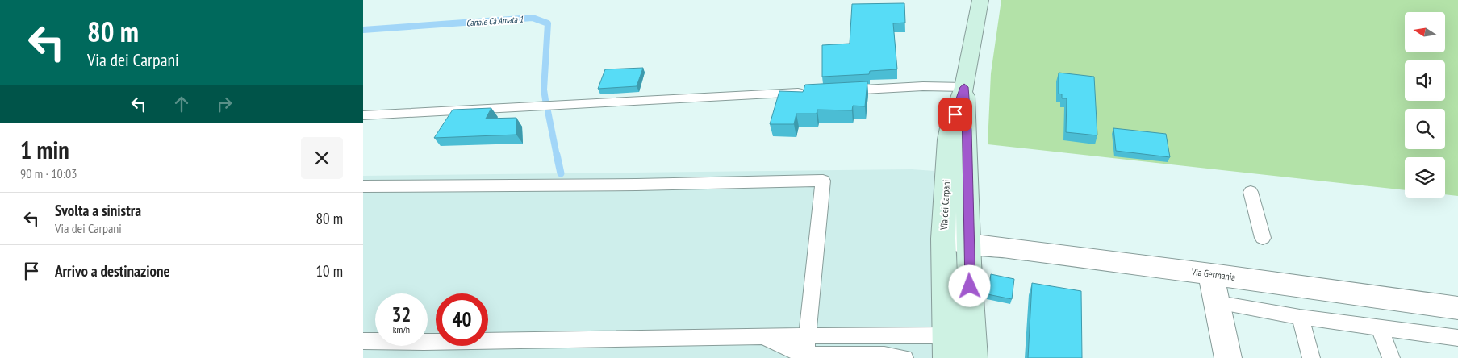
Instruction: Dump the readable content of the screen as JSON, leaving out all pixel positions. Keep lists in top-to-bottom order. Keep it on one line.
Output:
{"streets":{"street":["Via dei Carpani","Via Germania"]},"crossings":[["Via dei Carpani","Via Germania"]],"water":["Canale Cà Amata 1"],"north":"left","page":{"turn":["80 m","Via dei Carpani"],"heading":["1 min","90 m · 10:03"],"list":[{"name":"Svolta a sinistra","note":"Via dei Carpani","value":"80 m"},{"name":"Arrivo a destinazione","value":"10 m"}],"speed":"32 km/h","limit":"40"}}
